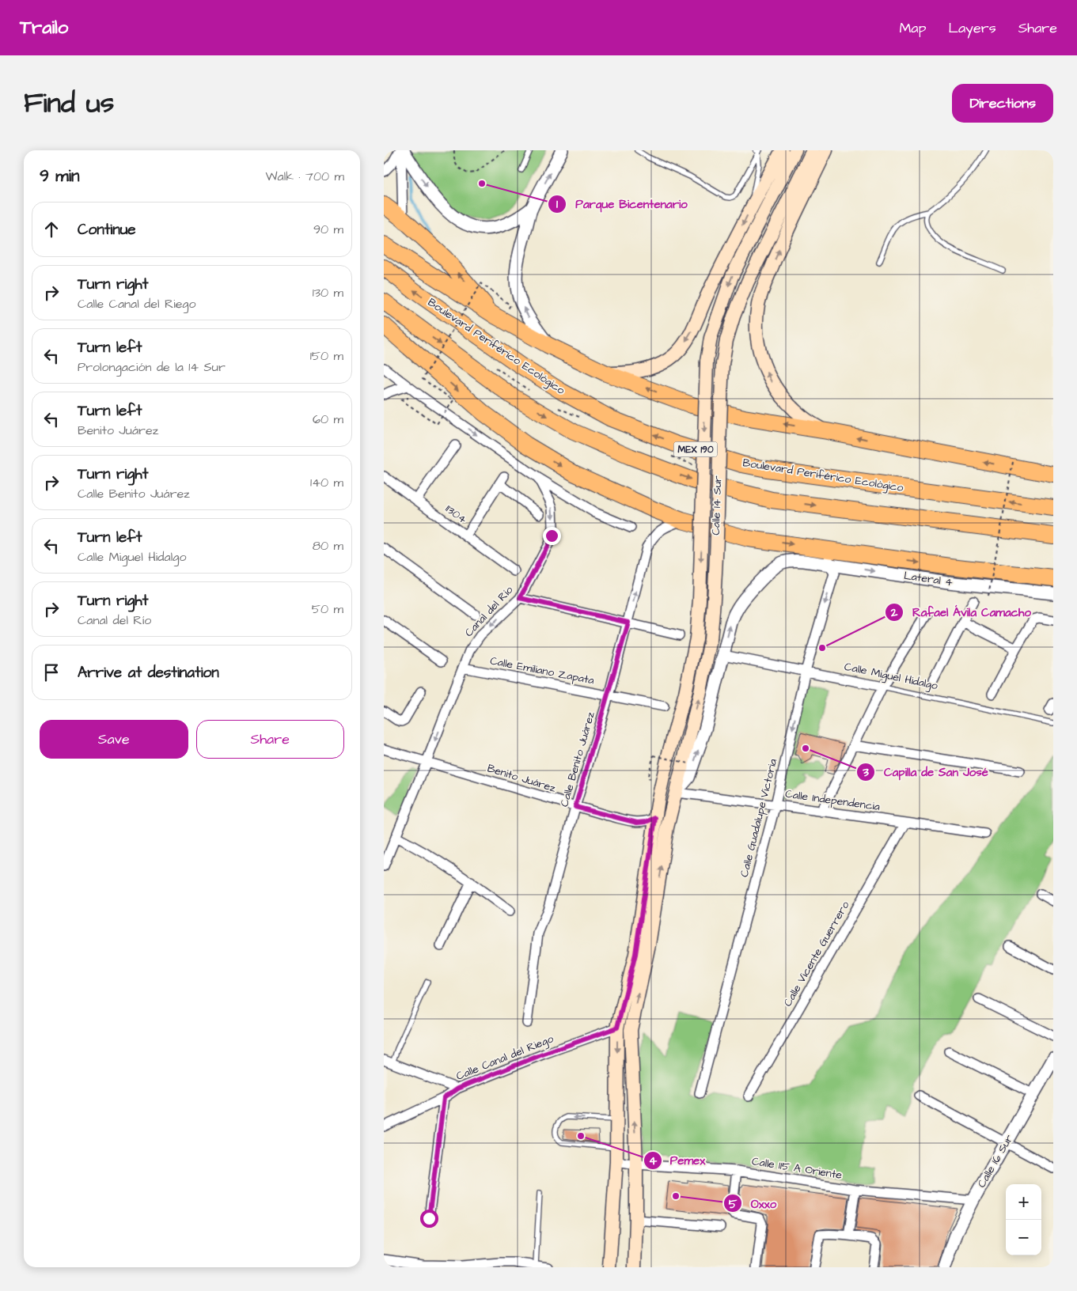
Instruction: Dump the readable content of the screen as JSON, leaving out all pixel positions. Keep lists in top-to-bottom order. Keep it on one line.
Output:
{"streets":{"highway":["Boulevard Periférico Ecológico","MEX 190"],"main road":["Calle 14 Sur"],"street":["11304","Lateral 4","Canal del Río","Calle Emiliano Zapata","Calle Miguel Hidalgo","Calle Benito Juárez","Benito Juárez","Calle Independencia","Calle Guadalupe Victoria","Calle Vicente Guerrero","Calle Canal del Riego","Calle 16 Sur","Calle 115 A Oriente"]},"crossings":[["Calle 14 Sur","Lateral 4"],["Calle 14 Sur","Benito Juárez"],["Calle 14 Sur","Calle Independencia"],["Calle 14 Sur","Calle Canal del Riego"],["Calle 14 Sur","Calle 115 A Oriente"],["Lateral 4","Calle Miguel Hidalgo"],["Lateral 4","Calle Independencia"],["Lateral 4","Calle Guadalupe Victoria"],["Canal del Río","Calle Emiliano Zapata"],["Canal del Río","Benito Juárez"],["Calle Emiliano Zapata","Calle Benito Juárez"],["Calle Miguel Hidalgo","Calle Guadalupe Victoria"],["Calle Benito Juárez","Benito Juárez"],["Calle Independencia","Calle Guadalupe Victoria"],["Calle Independencia","Calle Vicente Guerrero"],["Calle 16 Sur","Calle 115 A Oriente"]],"one_way":["Canal del Río"],"places":["Parque Bicentenario","Rafael Ávila Camacho","Capilla de San José","Pemex","Oxxo"],"page":{"header":"Trailo","nav":["Map","Layers","Share"],"title":"Find us","buttons":["Directions",["Save","Share"]],"heading":["9 min","Walk · 700 m"],"list":[["Continue","90 m"],["Turn right","Calle Canal del Riego","130 m"],["Turn left","Prolongación de la 14 Sur","150 m"],["Turn left","Benito Juárez","60 m"],["Turn right","Calle Benito Juárez","140 m"],["Turn left","Calle Miguel Hidalgo","80 m"],["Turn right","Canal del Río","50 m"],"Arrive at destination"],"map_buttons":["+","−"]}}
